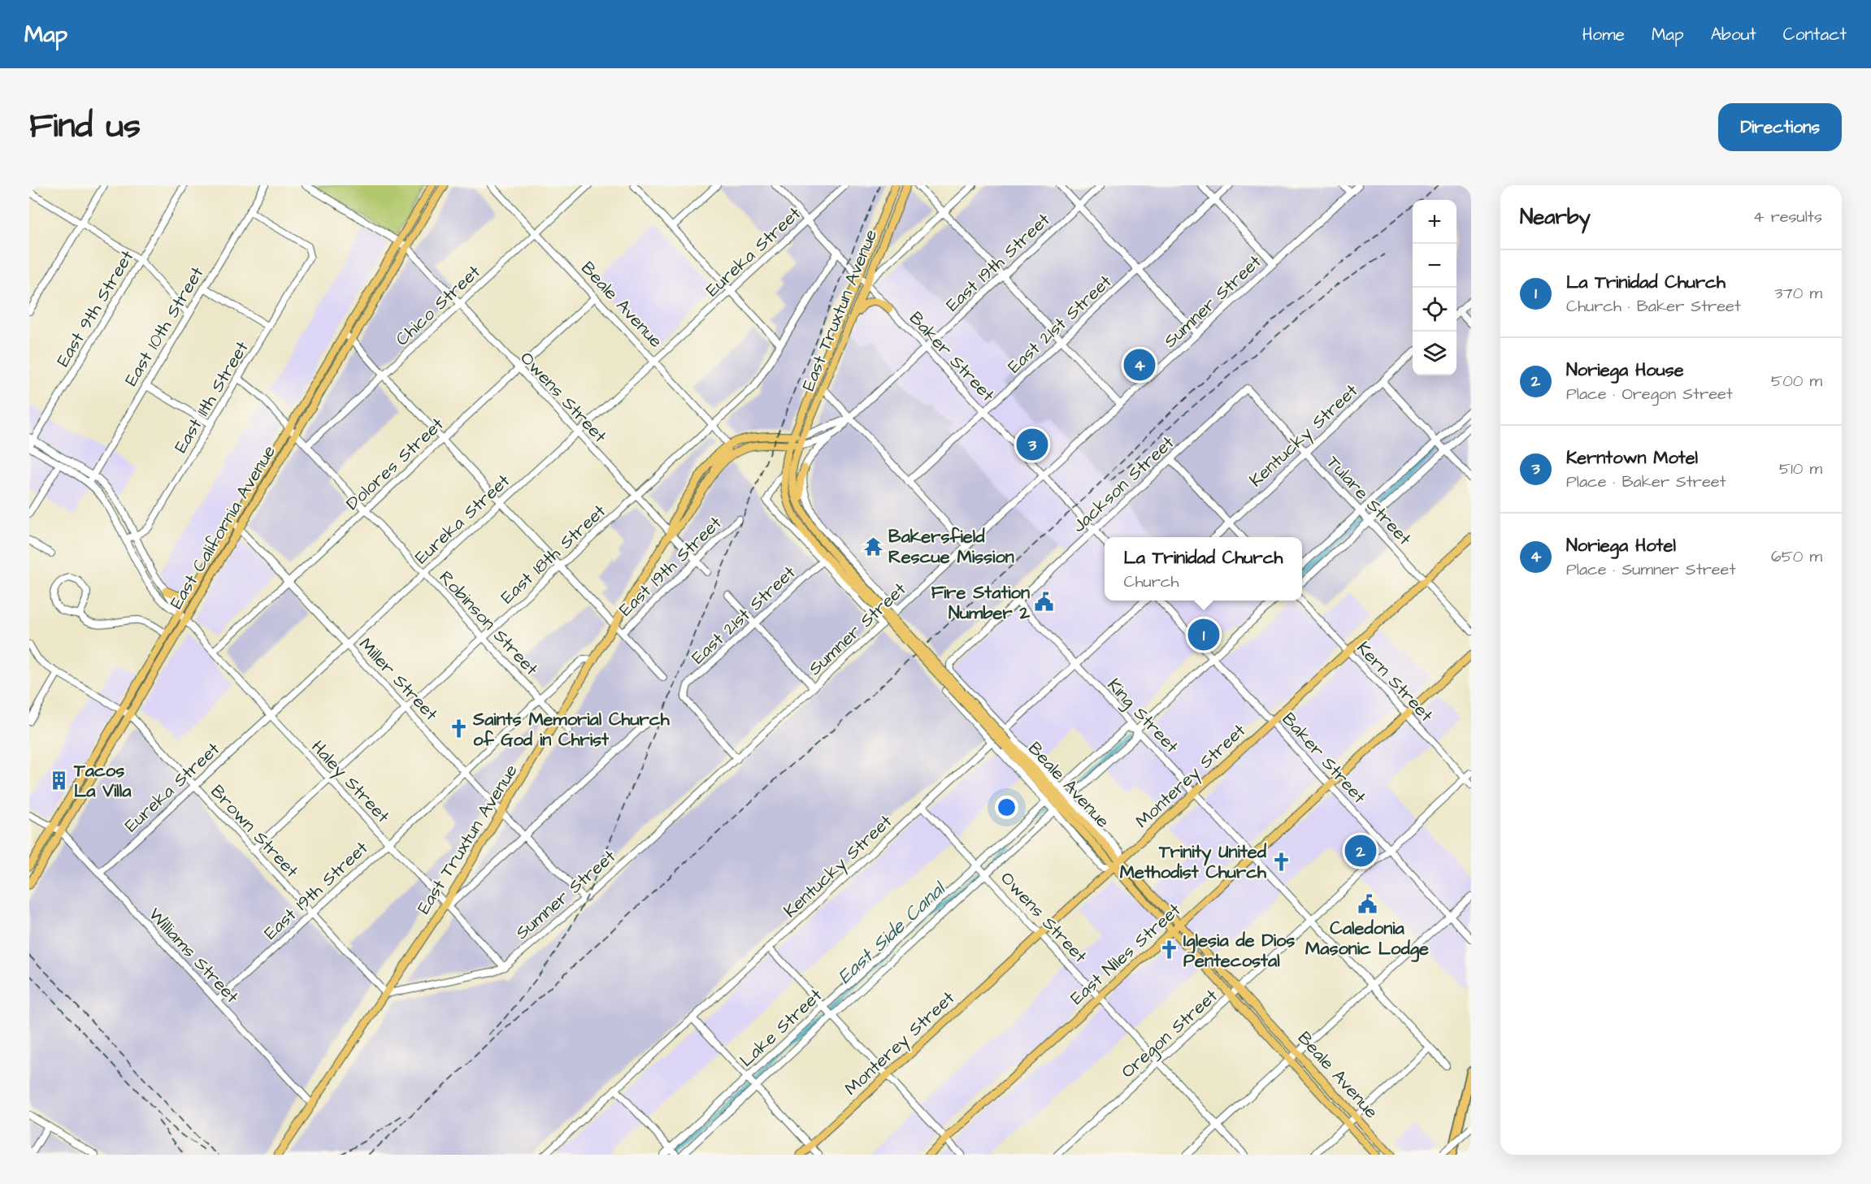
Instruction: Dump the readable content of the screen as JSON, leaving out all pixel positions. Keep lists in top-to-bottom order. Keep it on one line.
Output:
{"streets":{"main road":["Beale Avenue","East Truxtun Avenue","East California Avenue","Monterey Street","East Niles Street"],"street":["Eureka Street","East 19th Street","Sumner Street","Chico Street","East 9th Street","East 21st Street","East 10th Street","Baker Street","East 11th Street","Owens Street","Kentucky Street","Dolores Street","Jackson Street","Tulare Street","East 18th Street","Robinson Street","Miller Street","Kern Street","King Street","Haley Street","Brown Street","Williams Street","Lake Street","Oregon Street"]},"crossings":[["Eureka Street","Beale Avenue"],["Eureka Street","Baker Street"],["Eureka Street","Owens Street"],["Eureka Street","Robinson Street"],["Eureka Street","Miller Street"],["Eureka Street","Haley Street"],["Eureka Street","Brown Street"],["Eureka Street","Williams Street"],["East 19th Street","Beale Avenue"],["East 19th Street","East Truxtun Avenue"],["East 19th Street","Baker Street"],["East 19th Street","Owens Street"],["East 19th Street","Robinson Street"],["East 19th Street","Miller Street"],["East 19th Street","Haley Street"],["East 19th Street","Brown Street"],["East 19th Street","Williams Street"],["Sumner Street","East Truxtun Avenue"],["Sumner Street","East 21st Street"],["Sumner Street","Baker Street"],["Sumner Street","Miller Street"],["Sumner Street","Haley Street"],["Sumner Street","Brown Street"],["Beale Avenue","Chico Street"],["Beale Avenue","East Truxtun Avenue"],["Beale Avenue","Dolores Street"],["Beale Avenue","East 18th Street"],["Beale Avenue","Monterey Street"],["Beale Avenue","East Niles Street"],["Beale Avenue","Oregon Street"],["Chico Street","Owens Street"],["Chico Street","Robinson Street"],["East Truxtun Avenue","Baker Street"],["East Truxtun Avenue","Owens Street"],["East Truxtun Avenue","Robinson Street"],["East Truxtun Avenue","Miller Street"],["East Truxtun Avenue","Haley Street"],["East Truxtun Avenue","Brown Street"],["East Truxtun Avenue","Williams Street"],["East 21st Street","Baker Street"],["East 10th Street","East 11th Street"],["Baker Street","Jackson Street"],["Baker Street","East 18th Street"],["Baker Street","Monterey Street"],["Baker Street","East Niles Street"],["Baker Street","Oregon Street"],["East 11th Street","Robinson Street"],["Owens Street","Kentucky Street"],["Owens Street","Dolores Street"],["Owens Street","East California Avenue"],["Owens Street","East 18th Street"],["Owens Street","Monterey Street"],["Owens Street","East Niles Street"],["Owens Street","Lake Street"],["Owens Street","Oregon Street"],["Kentucky Street","Tulare Street"],["Kentucky Street","King Street"],["Dolores Street","Robinson Street"],["Dolores Street","Miller Street"],["Dolores Street","Haley Street"],["Jackson Street","Tulare Street"],["Jackson Street","King Street"],["Tulare Street","Monterey Street"],["East California Avenue","Robinson Street"],["East California Avenue","Miller Street"],["East California Avenue","Haley Street"],["East California Avenue","Brown Street"],["East California Avenue","Williams Street"],["East 18th Street","Robinson Street"],["East 18th Street","Miller Street"],["East 18th Street","Haley Street"],["East 18th Street","Brown Street"],["Kern Street","Monterey Street"],["Kern Street","East Niles Street"],["Kern Street","Oregon Street"],["King Street","Monterey Street"],["King Street","East Niles Street"],["King Street","Oregon Street"]],"water":["East Side Canal"],"places":{"temple":["Bakersfield Rescue Mission"],"public building":["Fire Station Number 2","Caledonia Masonic Lodge"],"church":["Saints Memorial Church of God in Christ","Trinity United Methodist Church","Iglesia de Dios Pentecostal"],"building":["Tacos La Villa"]},"page":{"header":"Map","nav":["Home","Map","About","Contact"],"title":"Find us","buttons":"Directions","heading":["Nearby","4 results"],"map_buttons":["+","−"],"list":[{"mark":"1","name":"La Trinidad Church","note":"Church · Baker Street","value":"370 m"},{"mark":"2","name":"Noriega House","note":"Place · Oregon Street","value":"500 m"},{"mark":"3","name":"Kerntown Motel","note":"Place · Baker Street","value":"510 m"},{"mark":"4","name":"Noriega Hotel","note":"Place · Sumner Street","value":"650 m"}],"pins":["4","3","1","2"],"popup":["La Trinidad Church","Church"]}}
